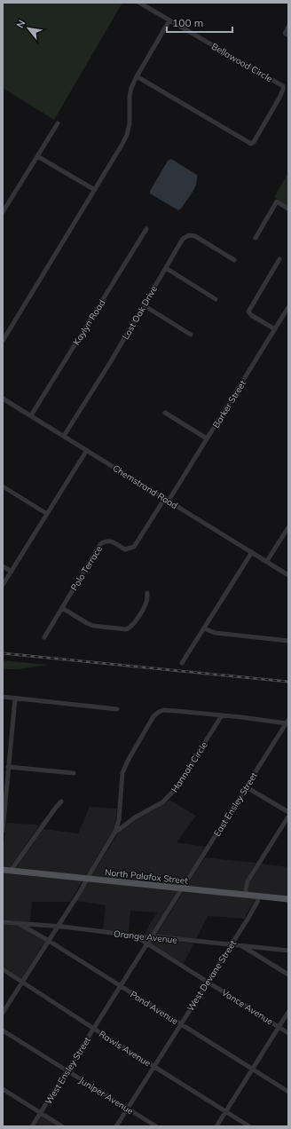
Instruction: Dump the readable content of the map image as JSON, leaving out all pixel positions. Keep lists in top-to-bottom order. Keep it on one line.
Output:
{"streets":{"main road":["North Palafox Street"],"street":["Bellawood Circle","Lost Oak Drive","Kaylyn Road","Barker Street","Chemstrand Road","Polo Terrace","Hannah Circle","East Ensley Street","Orange Avenue","West Devane Street","Vance Avenue","Pond Avenue","Rawls Avenue","West Ensley Street","Juniper Avenue"]},"crossings":[["Lost Oak Drive","Chemstrand Road"],["Kaylyn Road","Chemstrand Road"],["Barker Street","Chemstrand Road"],["Barker Street","Polo Terrace"],["Chemstrand Road","Polo Terrace"],["East Ensley Street","North Palafox Street"],["East Ensley Street","West Ensley Street"],["North Palafox Street","West Devane Street"],["North Palafox Street","West Ensley Street"],["Orange Avenue","West Devane Street"],["Orange Avenue","Vance Avenue"],["Orange Avenue","Pond Avenue"],["Orange Avenue","West Ensley Street"],["West Devane Street","Vance Avenue"],["West Devane Street","Pond Avenue"],["West Devane Street","Rawls Avenue"],["West Devane Street","Juniper Avenue"],["Vance Avenue","West Ensley Street"],["Pond Avenue","West Ensley Street"],["Rawls Avenue","West Ensley Street"],["West Ensley Street","Juniper Avenue"]],"scale_bar":"100 m","north":"top left"}
